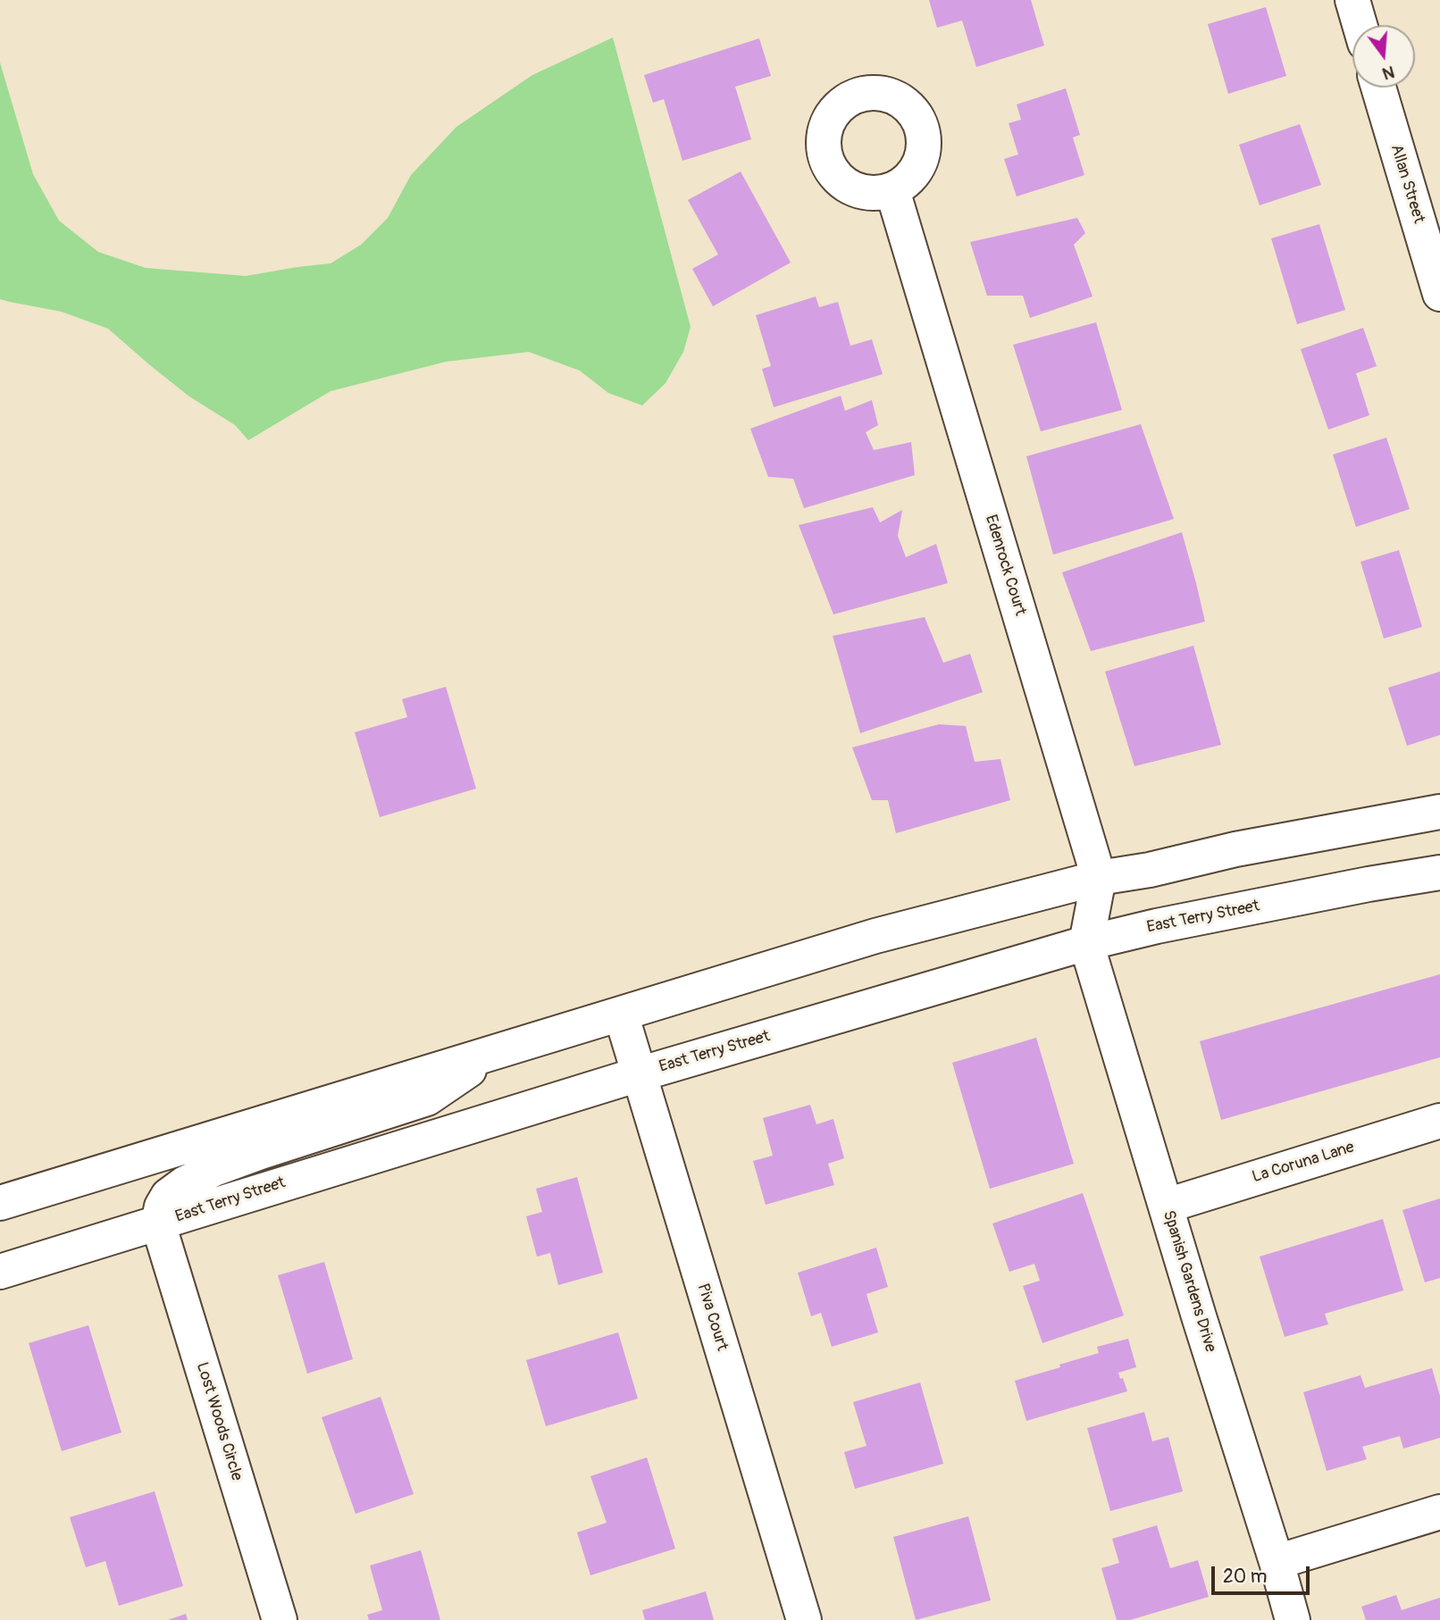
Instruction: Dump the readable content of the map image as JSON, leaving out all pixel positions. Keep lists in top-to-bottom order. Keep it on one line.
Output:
{"streets":{"street":["Allan Street","Edenrock Court","East Terry Street","La Coruna Lane","Spanish Gardens Drive","Piva Court","Lost Woods Circle"]},"crossings":[["Edenrock Court","East Terry Street"],["Edenrock Court","Spanish Gardens Drive"],["East Terry Street","Spanish Gardens Drive"],["East Terry Street","Piva Court"],["East Terry Street","Lost Woods Circle"],["La Coruna Lane","Spanish Gardens Drive"]],"scale_bar":"20 m","north":"bottom"}
